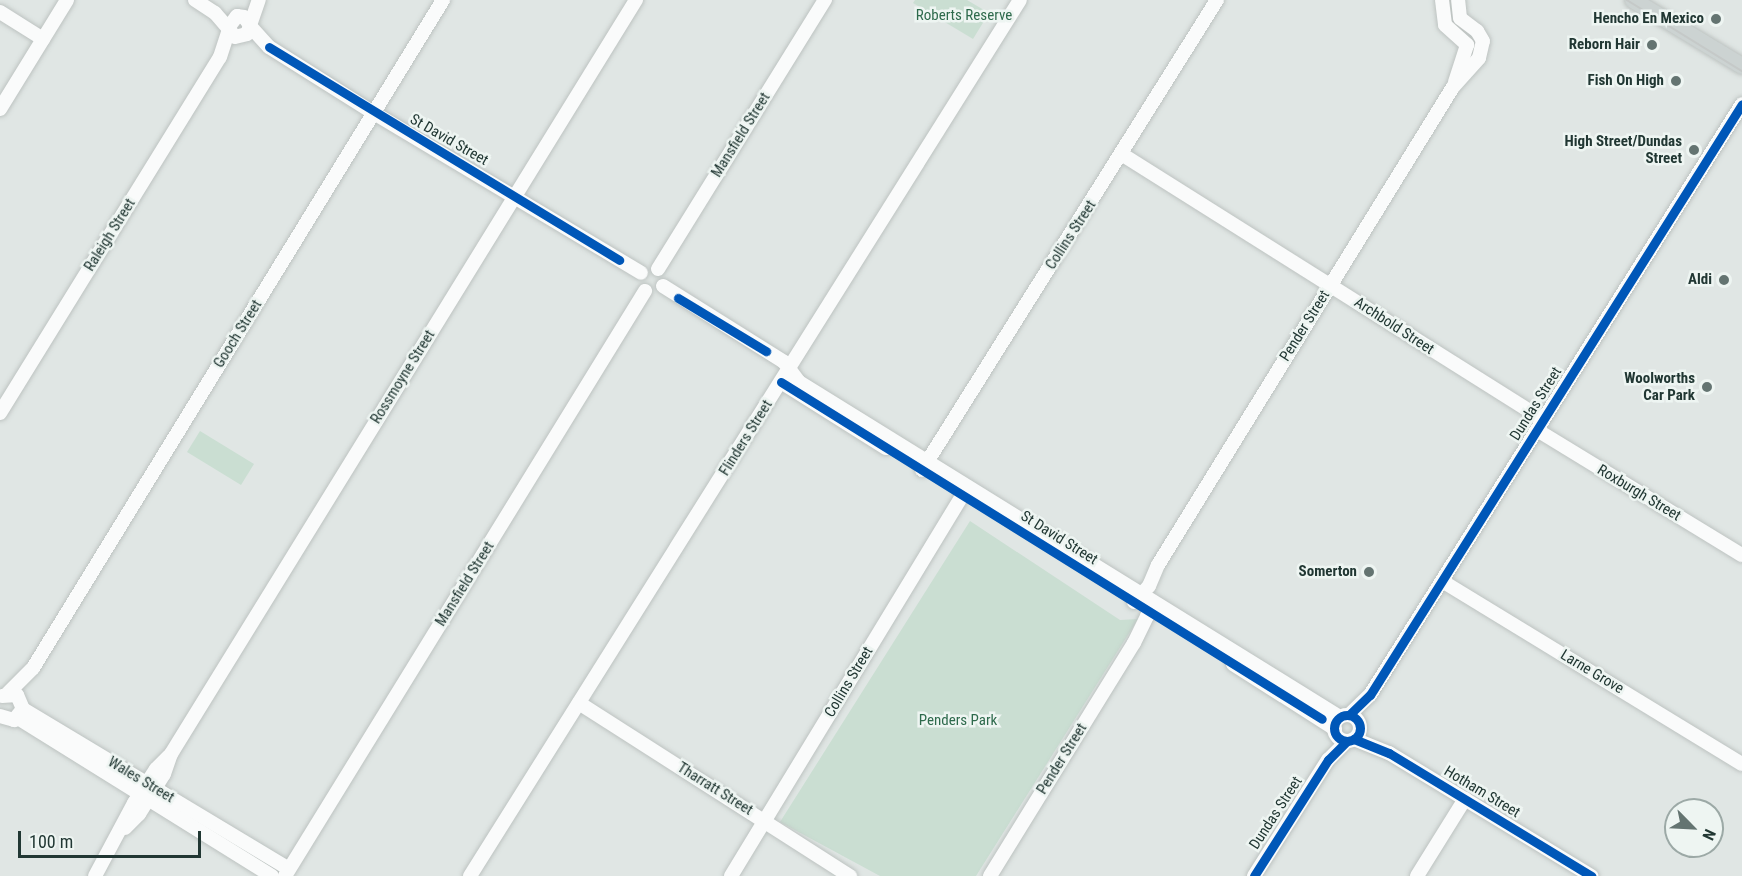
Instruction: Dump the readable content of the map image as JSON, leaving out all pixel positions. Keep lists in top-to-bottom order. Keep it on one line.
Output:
{"streets":{"street":["Mansfield Street","St David Street","Raleigh Street","Collins Street","Pender Street","Archbold Street","Gooch Street","Rossmoyne Street","Dundas Street","Flinders Street","Roxburgh Street","Larne Grove","Wales Street","Tharratt Street","Hotham Street"]},"crossings":[["Mansfield Street","St David Street"],["Mansfield Street","Wales Street"],["St David Street","Raleigh Street"],["St David Street","Collins Street"],["St David Street","Pender Street"],["St David Street","Gooch Street"],["St David Street","Rossmoyne Street"],["St David Street","Dundas Street"],["St David Street","Flinders Street"],["St David Street","Hotham Street"],["Collins Street","Archbold Street"],["Collins Street","Tharratt Street"],["Pender Street","Archbold Street"],["Archbold Street","Dundas Street"],["Archbold Street","Roxburgh Street"],["Gooch Street","Wales Street"],["Rossmoyne Street","Wales Street"],["Dundas Street","Roxburgh Street"],["Dundas Street","Larne Grove"],["Dundas Street","Hotham Street"],["Flinders Street","Tharratt Street"]],"parks":["Roberts Reserve","Penders Park"],"places":["Hencho En Mexico","Reborn Hair","Fish On High","High Street/Dundas Street","Aldi","Woolworths Car Park","Somerton"],"scale_bar":"100 m","north":"bottom right"}
